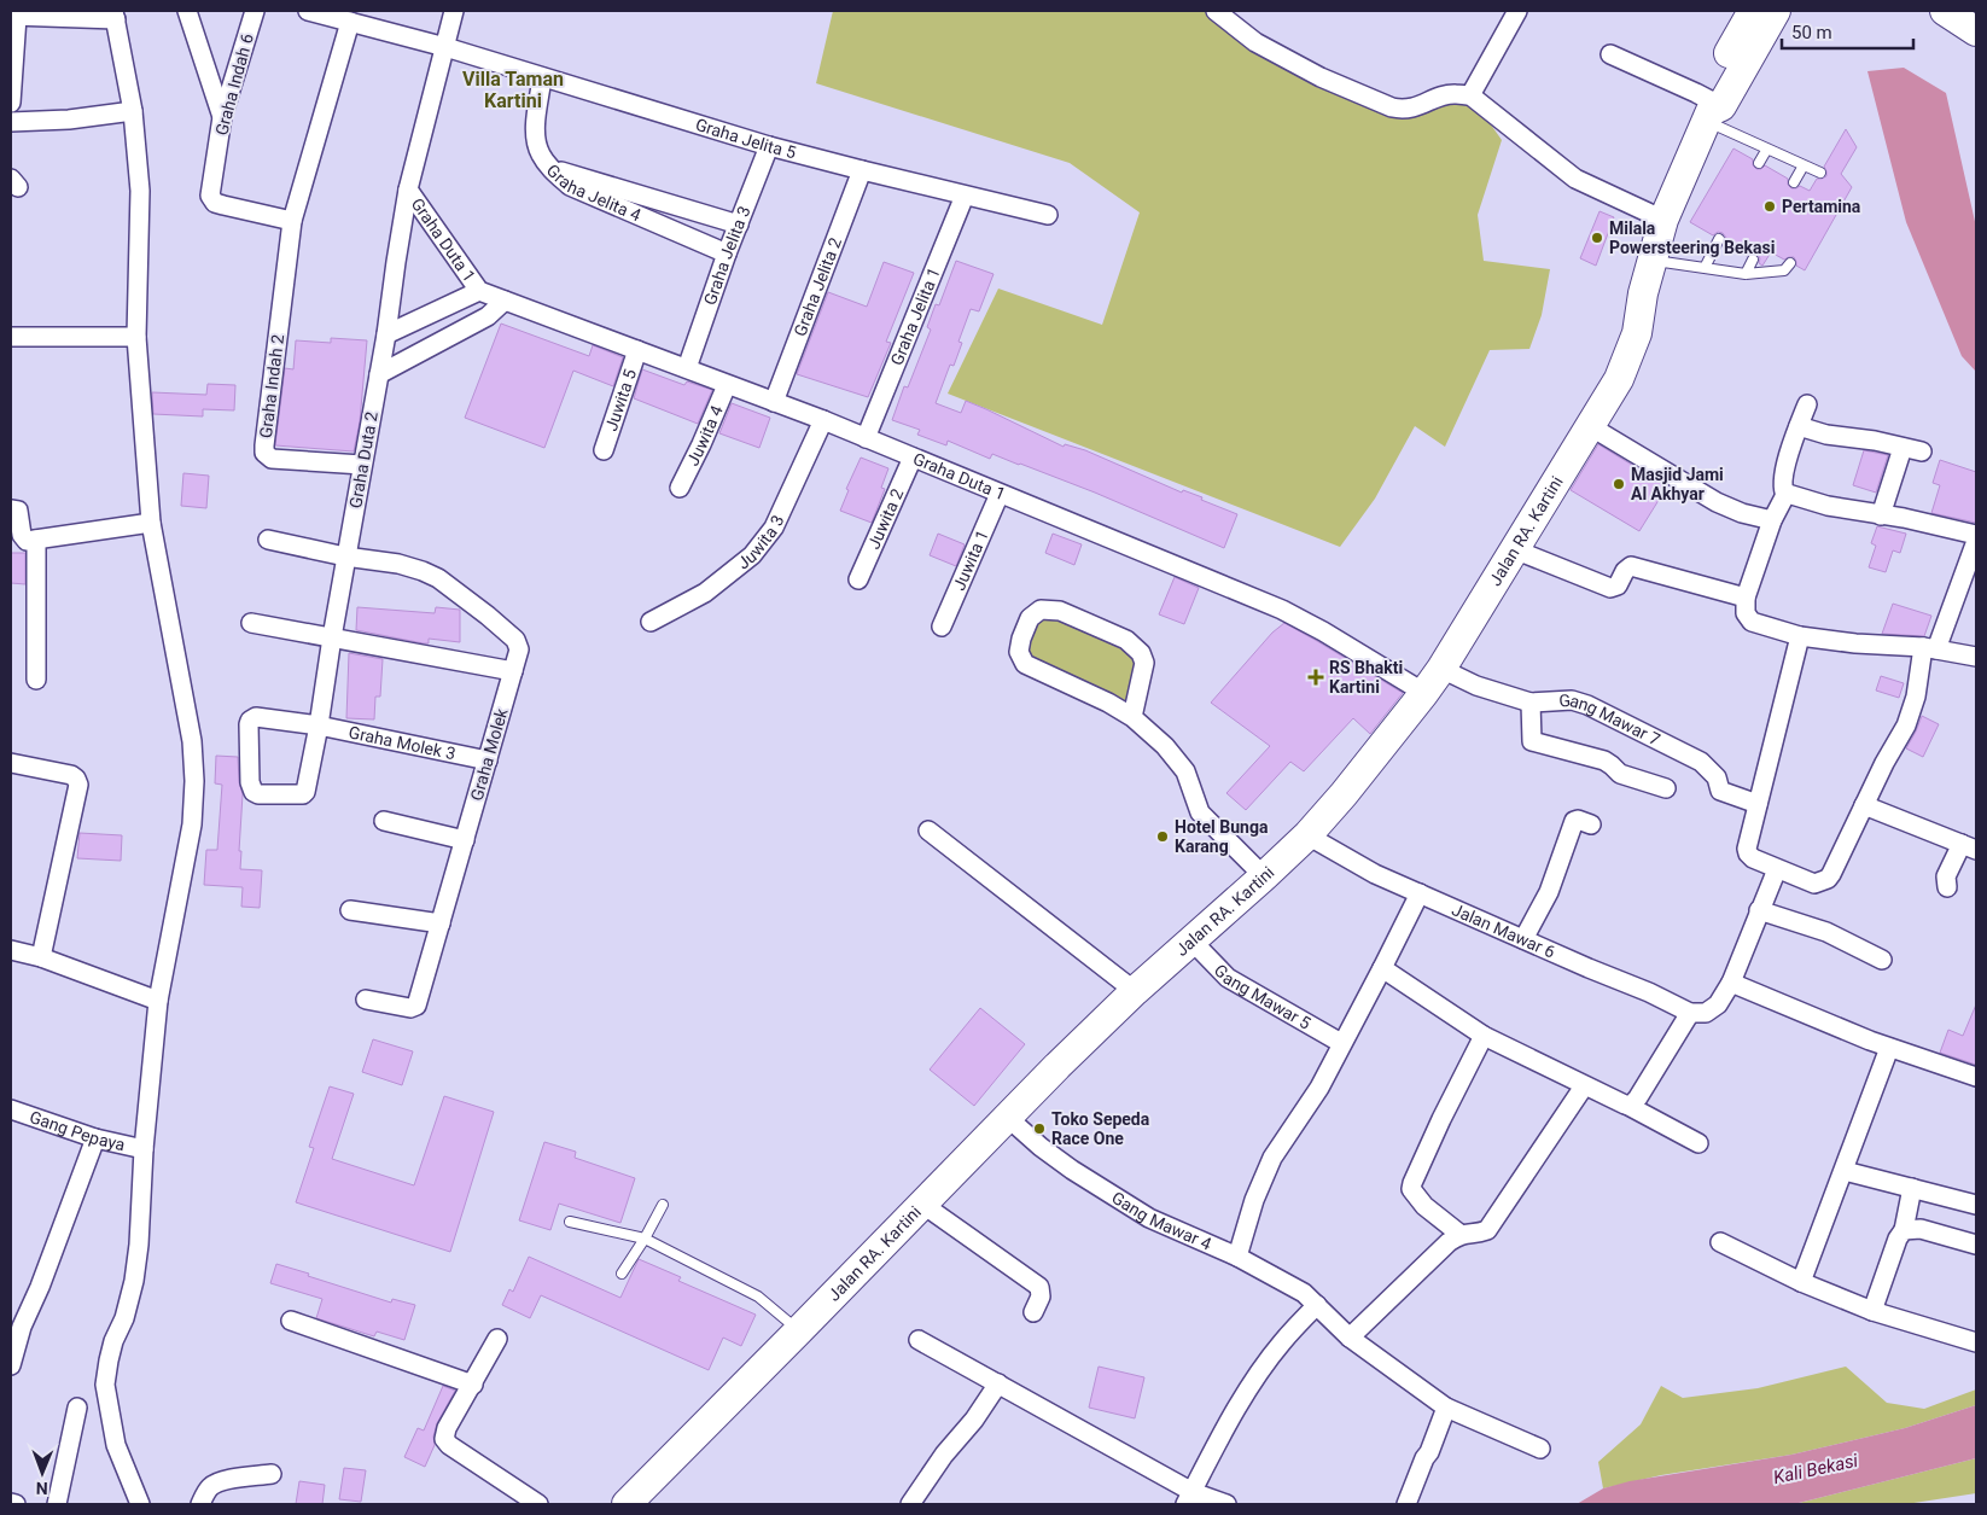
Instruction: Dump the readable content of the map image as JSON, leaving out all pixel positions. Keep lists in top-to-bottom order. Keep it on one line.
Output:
{"streets":{"main road":["Jalan RA. Kartini"],"street":["Graha Indah 6","Graha Jelita 5","Graha Jelita 4","Graha Duta 1","Graha Jelita 3","Graha Jelita 2","Graha Jelita 1","Graha Indah 2","Juwita 5","Juwita 4","Graha Duta 2","Juwita 2","Juwita 3","Juwita 1","Gang Mawar 7","Graha Molek 3","Graha Molek","Jalan Mawar 6","Gang Mawar 5","Gang Pepaya","Gang Mawar 4"]},"crossings":[["Graha Indah 6","Graha Indah 2"],["Graha Jelita 5","Graha Jelita 4"],["Graha Jelita 5","Graha Jelita 3"],["Graha Jelita 5","Graha Jelita 2"],["Graha Jelita 5","Graha Jelita 1"],["Graha Jelita 5","Graha Indah 2"],["Graha Jelita 5","Graha Duta 2"],["Graha Jelita 4","Graha Jelita 3"],["Graha Duta 1","Graha Jelita 3"],["Graha Duta 1","Graha Jelita 2"],["Graha Duta 1","Graha Jelita 1"],["Graha Duta 1","Juwita 5"],["Graha Duta 1","Juwita 4"],["Graha Duta 1","Graha Duta 2"],["Graha Duta 1","Juwita 2"],["Graha Duta 1","Jalan RA. Kartini"],["Graha Duta 1","Juwita 3"],["Graha Duta 1","Juwita 1"],["Graha Indah 2","Graha Duta 2"],["Graha Duta 2","Graha Molek 3"],["Graha Duta 2","Graha Molek"],["Jalan RA. Kartini","Gang Mawar 7"],["Jalan RA. Kartini","Jalan Mawar 6"],["Jalan RA. Kartini","Gang Mawar 5"],["Jalan RA. Kartini","Gang Mawar 4"],["Graha Molek 3","Graha Molek"]],"districts":["Villa Taman Kartini"],"water":["Kali Bekasi"],"places":{"other":["Pertamina","Milala Powersteering Bekasi","Masjid Jami Al Akhyar","Hotel Bunga Karang","Toko Sepeda Race One"],"health":["RS Bhakti Kartini"]},"scale_bar":"50 m","north":"bottom"}
